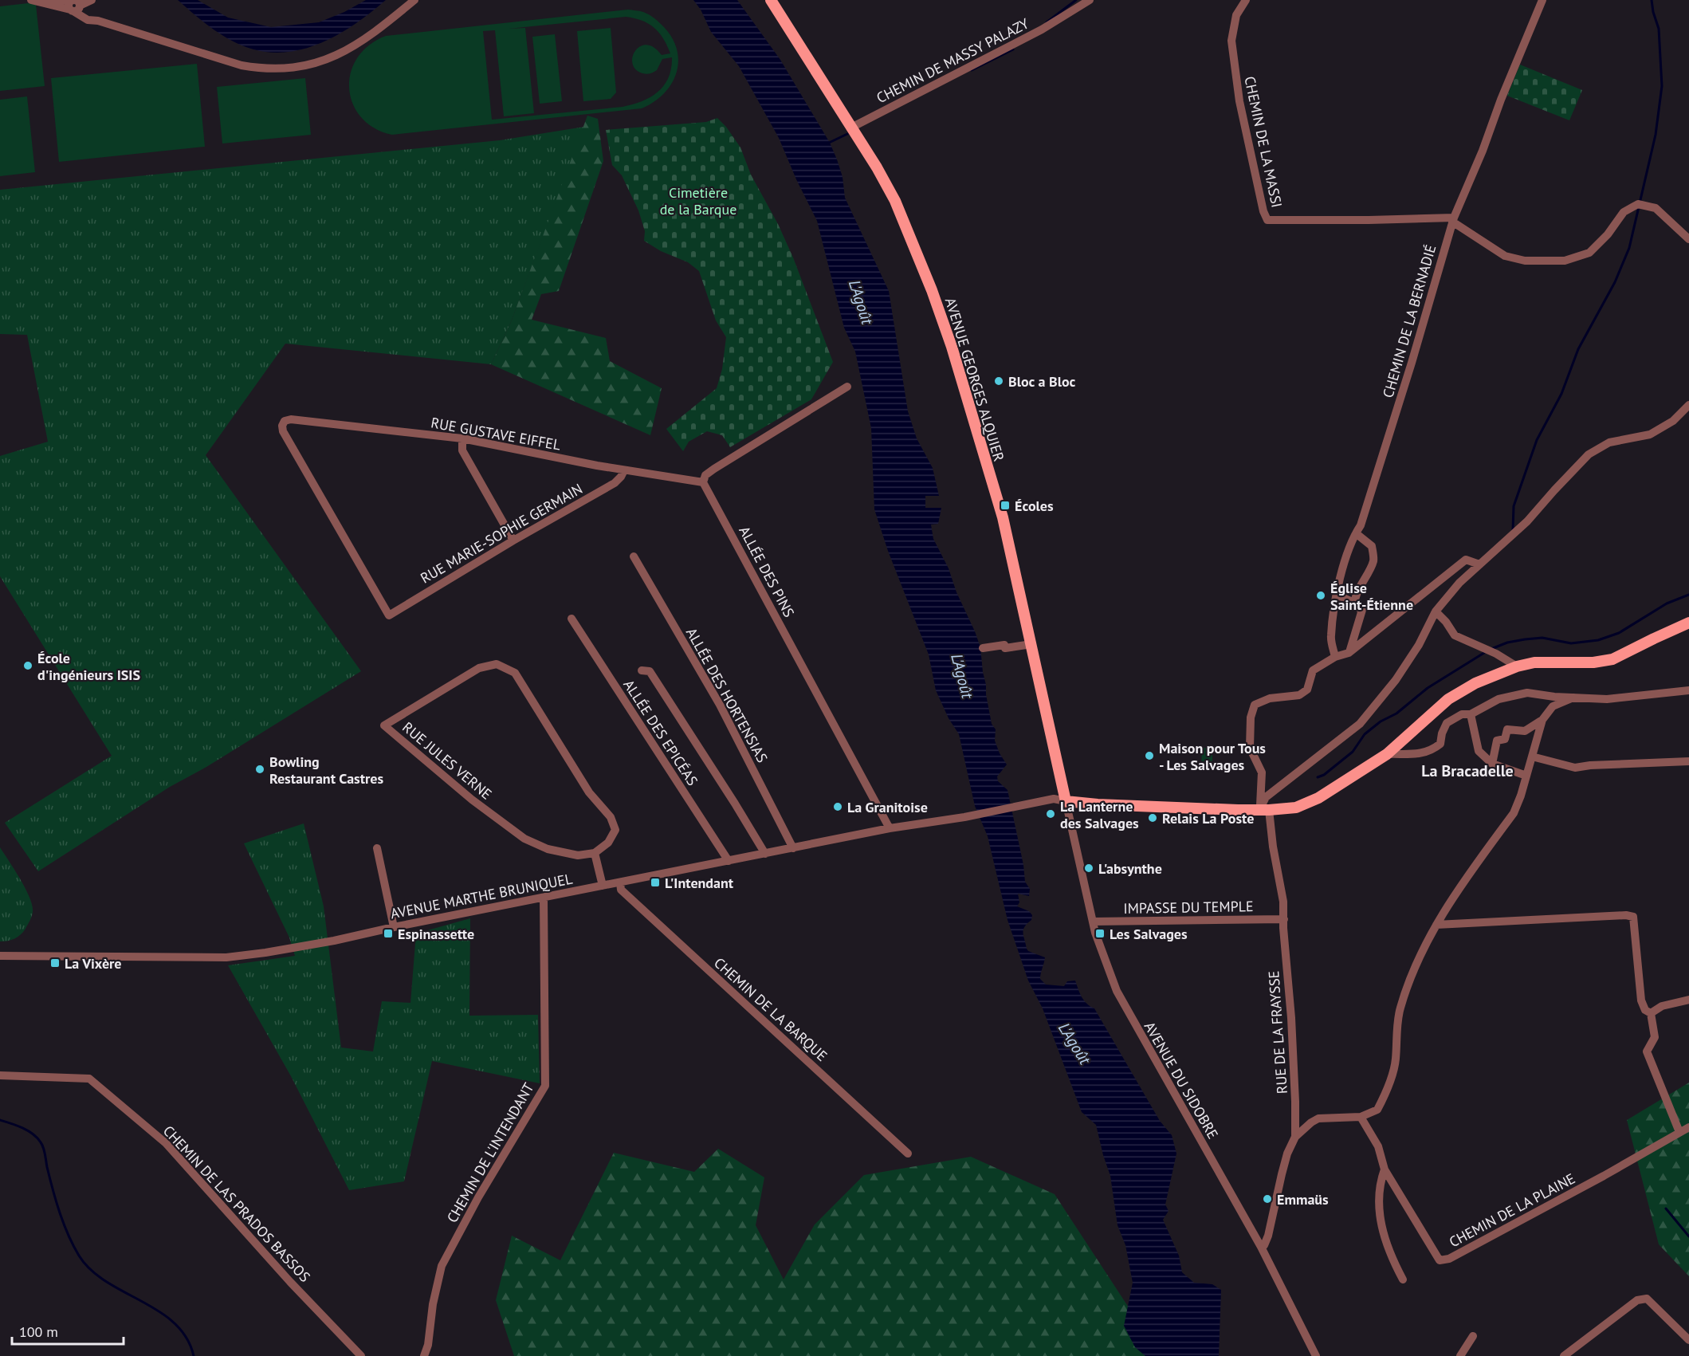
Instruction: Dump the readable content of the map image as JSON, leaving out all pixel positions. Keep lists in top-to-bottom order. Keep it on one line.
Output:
{"streets":{"main road":["AVENUE GEORGES ALQUIER"],"street":["CHEMIN DE MASSY PALAZY","CHEMIN DE LA MASSI","CHEMIN DE LA BERNADIÉ","RUE GUSTAVE EIFFEL","RUE MARIE-SOPHIE GERMAIN","ALLÉE DES PINS","ALLÉE DES HORTENSIAS","ALLÉE DES EPICÉAS","RUE JULES VERNE","AVENUE MARTHE BRUNIQUEL","IMPASSE DU TEMPLE","CHEMIN DE LA BARQUE","RUE DE LA FRAYSSE","AVENUE DU SIDOBRE","CHEMIN DE L'INTENDANT","CHEMIN DE LAS PRADOS BASSOS","CHEMIN DE LA PLAINE"]},"crossings":[["CHEMIN DE MASSY PALAZY","AVENUE GEORGES ALQUIER"],["CHEMIN DE LA MASSI","CHEMIN DE LA BERNADIÉ"],["CHEMIN DE LA BERNADIÉ","RUE DE LA FRAYSSE"],["AVENUE GEORGES ALQUIER","AVENUE MARTHE BRUNIQUEL"],["AVENUE GEORGES ALQUIER","AVENUE DU SIDOBRE"],["RUE GUSTAVE EIFFEL","RUE MARIE-SOPHIE GERMAIN"],["RUE GUSTAVE EIFFEL","ALLÉE DES PINS"],["ALLÉE DES PINS","AVENUE MARTHE BRUNIQUEL"],["ALLÉE DES HORTENSIAS","AVENUE MARTHE BRUNIQUEL"],["ALLÉE DES EPICÉAS","AVENUE MARTHE BRUNIQUEL"],["AVENUE MARTHE BRUNIQUEL","CHEMIN DE LA BARQUE"],["AVENUE MARTHE BRUNIQUEL","AVENUE DU SIDOBRE"],["AVENUE MARTHE BRUNIQUEL","CHEMIN DE L'INTENDANT"],["IMPASSE DU TEMPLE","RUE DE LA FRAYSSE"],["IMPASSE DU TEMPLE","AVENUE DU SIDOBRE"],["RUE DE LA FRAYSSE","AVENUE DU SIDOBRE"]],"districts":["La Bracadelle"],"water":["L'Agoût"],"parks":["Cimetière de la Barque"],"places":{"other":["Bloc a Bloc","Église Saint-Étienne","École d'ingénieurs ISIS","Maison pour Tous - Les Salvages","Bowling Restaurant Castres","La Granitoise","La Lanterne des Salvages","Relais La Poste","L'absynthe","Emmaüs"],"transit":["Écoles","L'Intendant","Espinassette","Les Salvages","La Vixère"]},"scale_bar":"100 m"}
